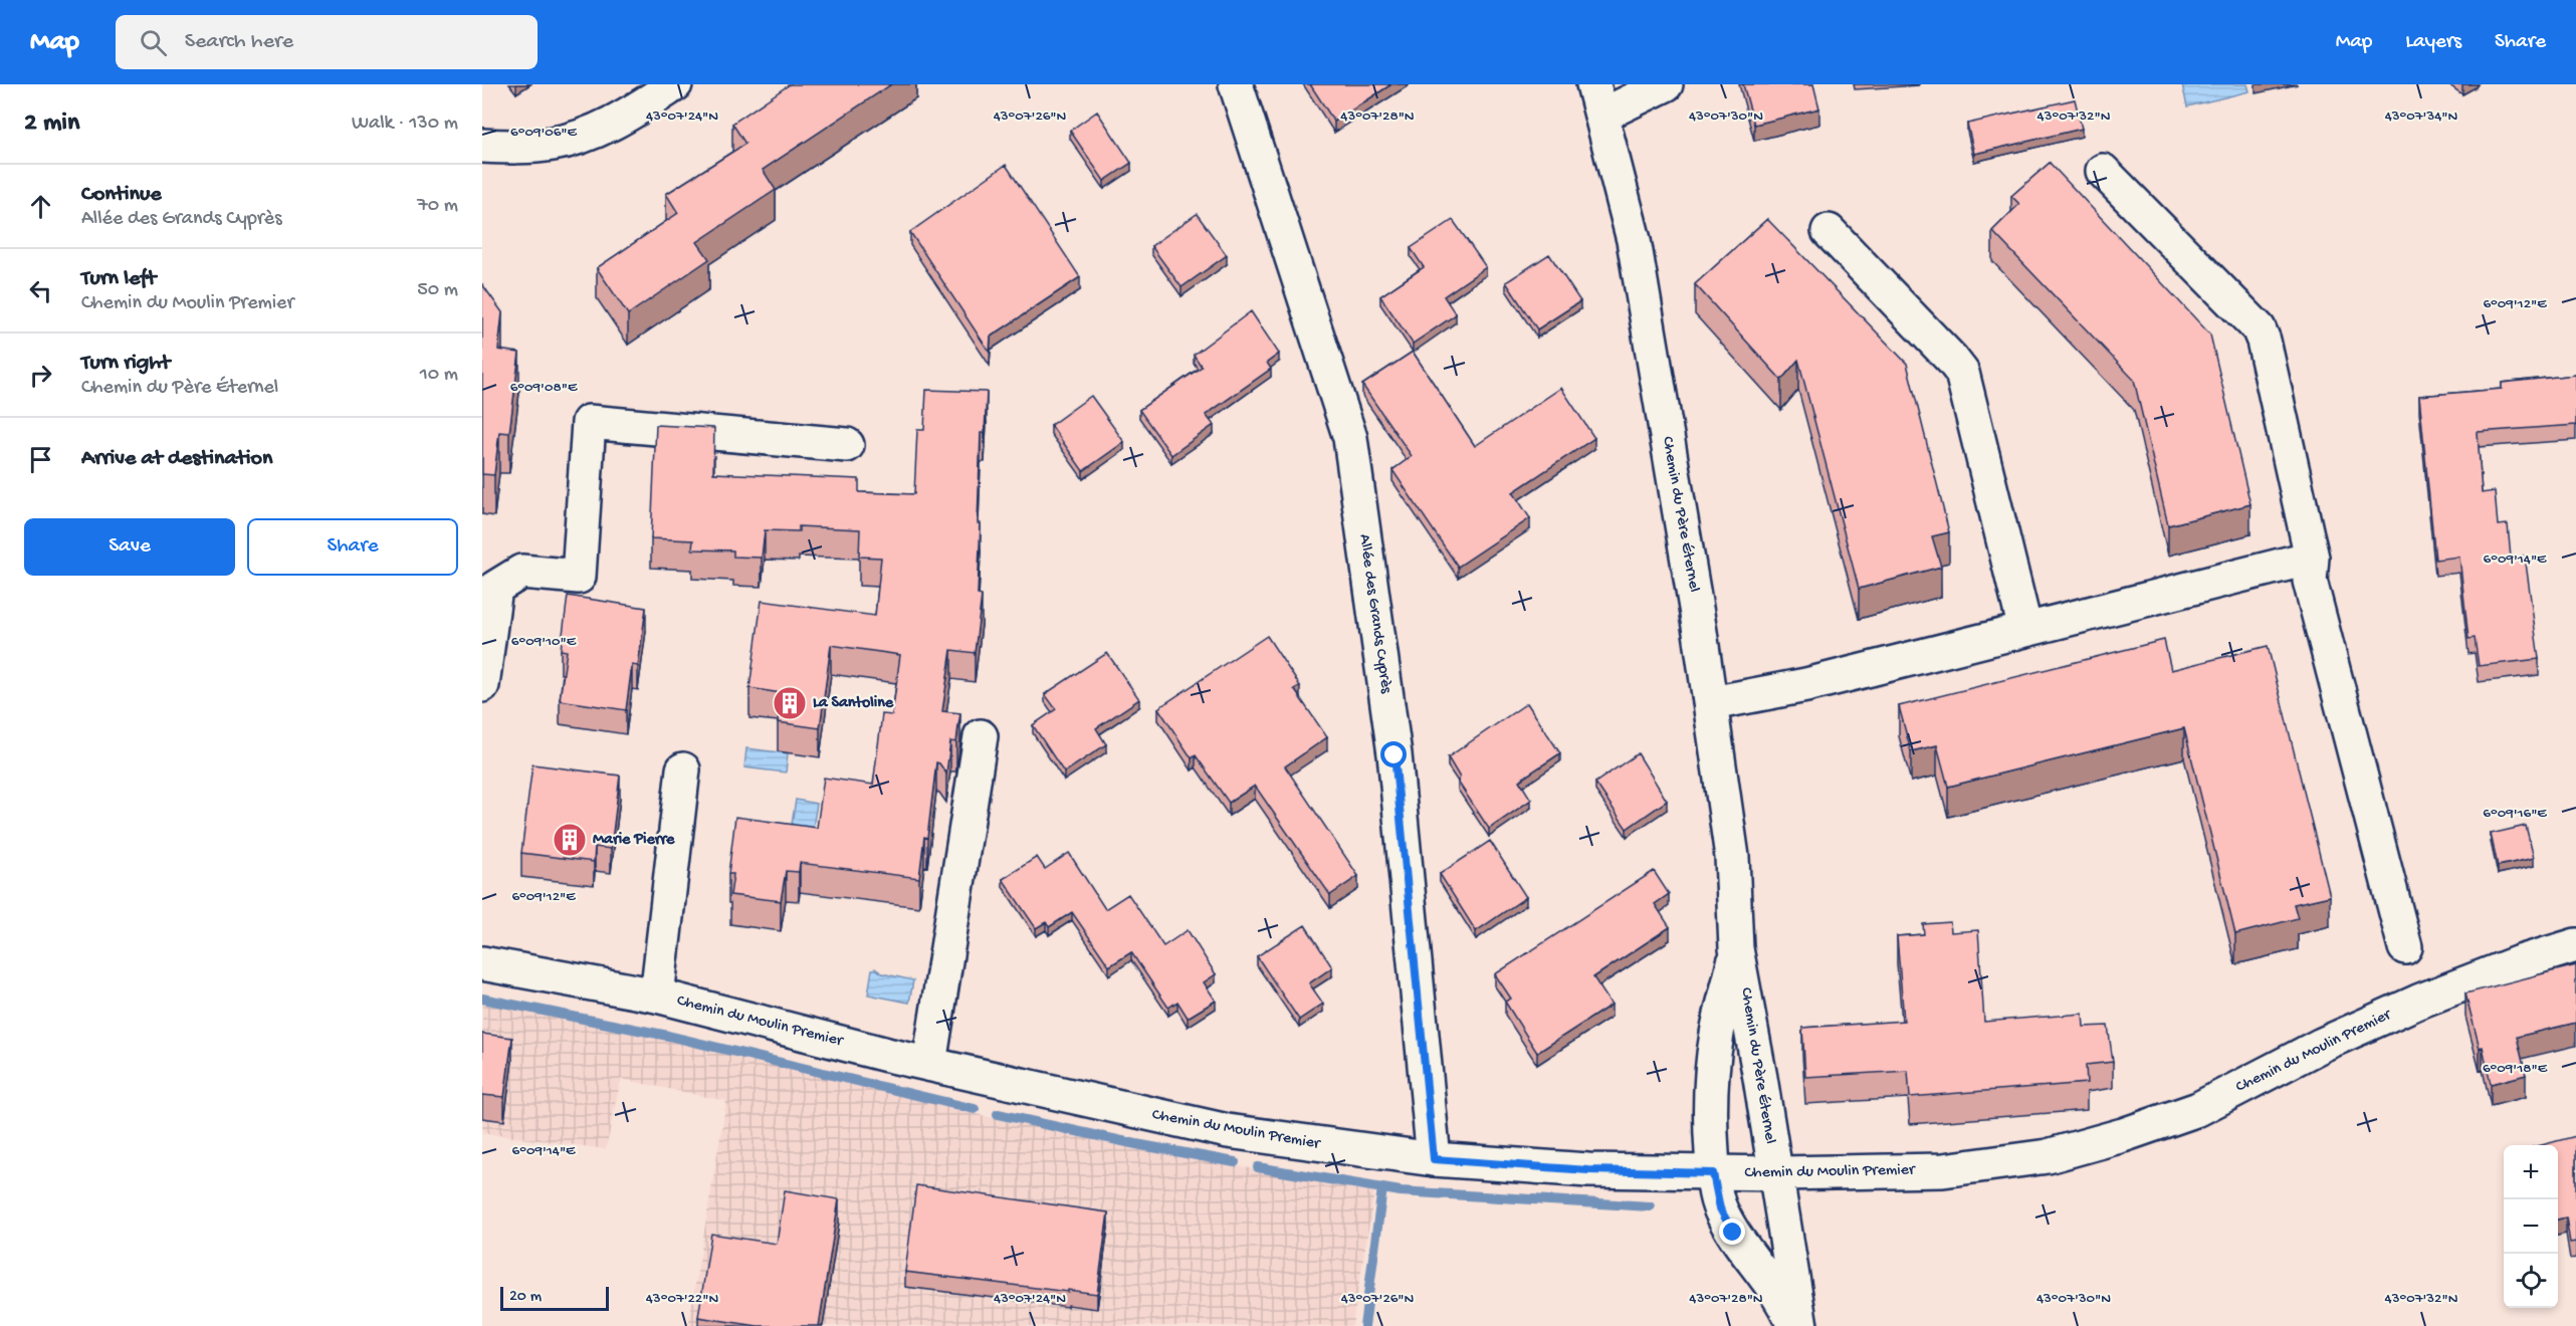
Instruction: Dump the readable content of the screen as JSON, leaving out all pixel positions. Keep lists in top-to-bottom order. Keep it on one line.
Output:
{"streets":{"street":["Chemin du Père Éternel","Allée des Grands Cyprès","Chemin du Moulin Premier"]},"crossings":[["Chemin du Père Éternel","Chemin du Moulin Premier"],["Allée des Grands Cyprès","Chemin du Moulin Premier"]],"places":{"building":["La Santoline","Marie Pierre"]},"scale_bar":"20 m","page":{"header":"Map","search":"Search here","nav":["Map","Layers","Share"],"heading":["2 min","Walk · 130 m"],"list":[["Continue","Allée des Grands Cyprès","70 m"],["Turn left","Chemin du Moulin Premier","50 m"],["Turn right","Chemin du Père Éternel","10 m"],"Arrive at destination"],"buttons":["Save","Share"],"map_buttons":["+","−"],"scale":"20 m"},"coordinates":["43°07'24\"N","43°07'26\"N","43°07'28\"N","43°07'30\"N","43°07'32\"N","43°07'34\"N","6°09'06\"E","6°09'12\"E","6°09'08\"E","6°09'14\"E","6°09'10\"E","6°09'16\"E","6°09'18\"E","43°07'22\"N"]}
